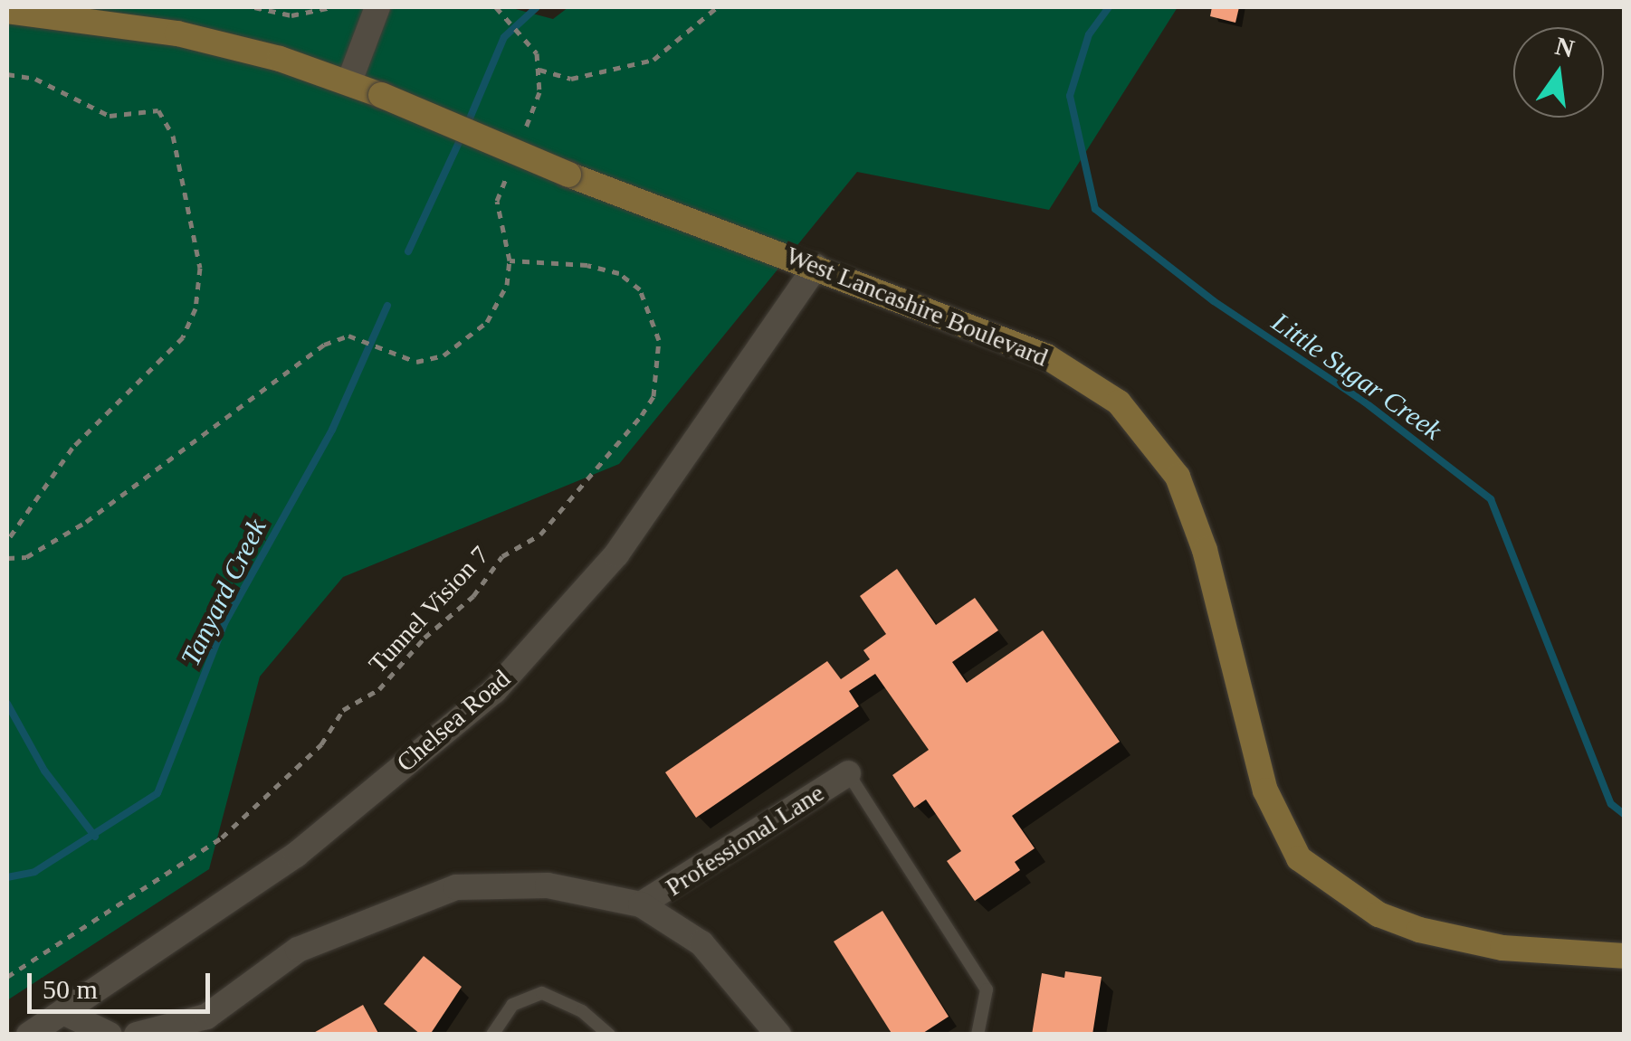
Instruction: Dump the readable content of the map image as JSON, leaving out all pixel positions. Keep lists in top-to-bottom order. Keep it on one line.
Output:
{"streets":{"main road":["West Lancashire Boulevard"],"street":["Chelsea Road","Professional Lane"],"path":["Tunnel Vision 7"]},"crossings":[["West Lancashire Boulevard","Chelsea Road"]],"water":["Little Sugar Creek","Tanyard Creek"],"scale_bar":"50 m","north":"top"}
